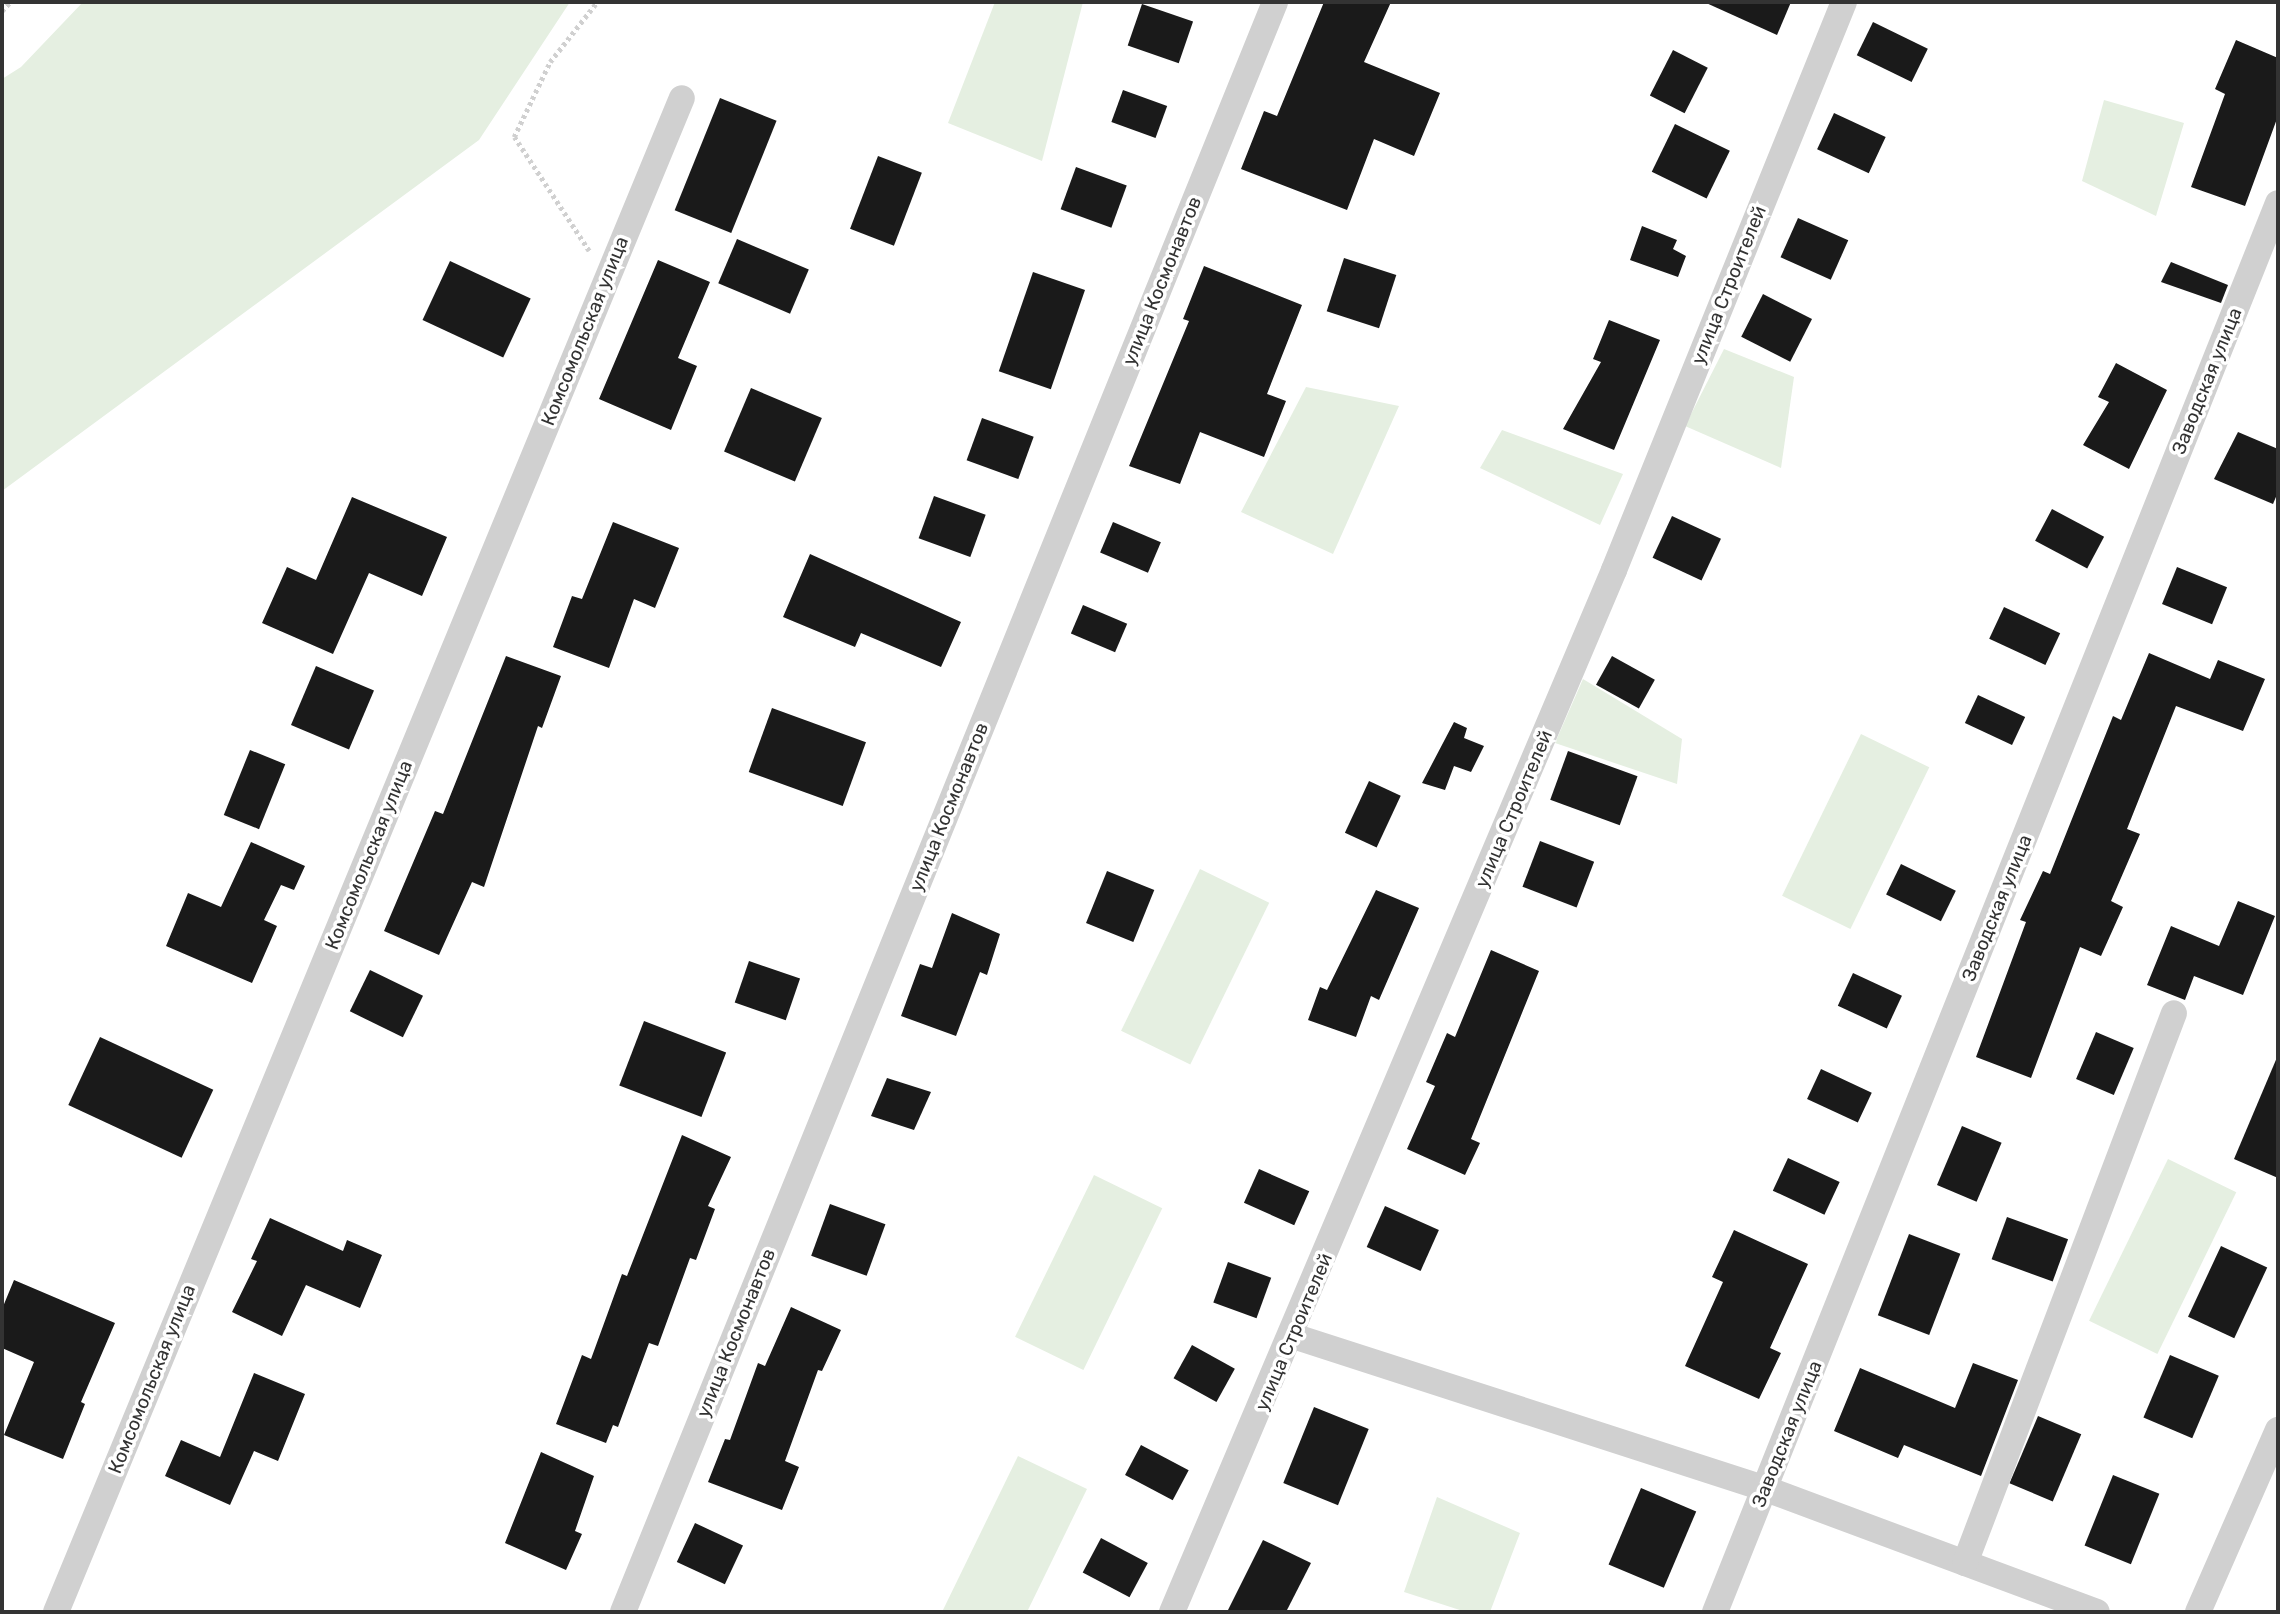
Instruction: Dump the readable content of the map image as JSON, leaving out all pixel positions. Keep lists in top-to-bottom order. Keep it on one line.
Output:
{"streets":{"street":["улица Космонавтов","улица Строителей","Комсомольская улица","Заводская улица"]}}
